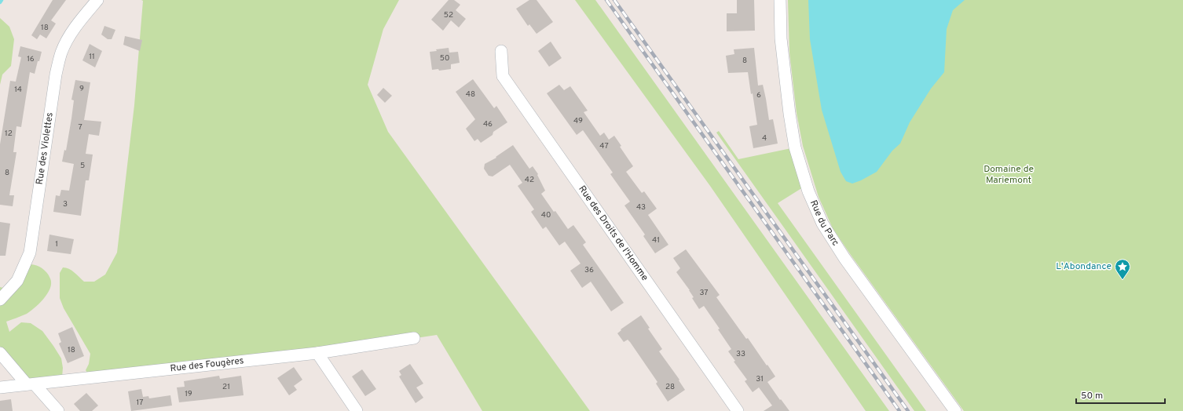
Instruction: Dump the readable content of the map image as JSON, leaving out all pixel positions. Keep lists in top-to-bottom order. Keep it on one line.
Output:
{"streets":{"street":["Rue des Violettes","Rue du Parc","Rue des Droits de l'Homme","Rue des Fougères"]},"parks":["Domaine de Mariemont"],"places":{"place":["L'Abondance"]},"house_numbers":["52","18","11","50","16","8","9","14","48","6","49","46","7","12","4","47","5","8","42","3","43","40","41","1","36","37","18","33","31","21","28","19","17"],"scale_bar":"50 m"}
